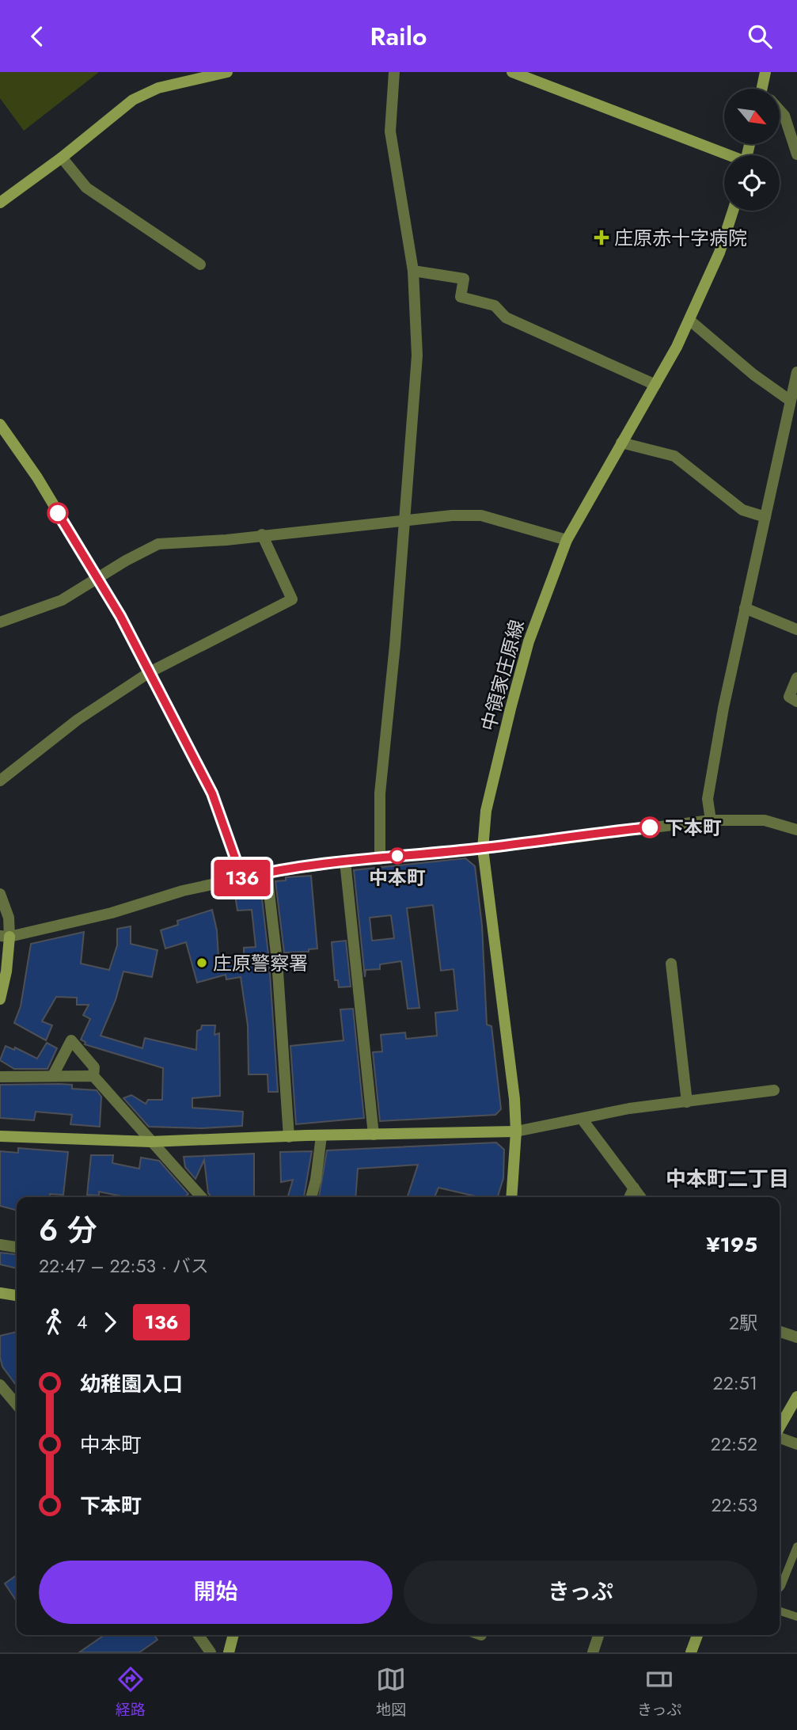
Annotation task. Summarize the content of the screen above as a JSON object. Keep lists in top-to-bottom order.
{
  "streets": {
    "street": ["中領家庄原線"]
  },
  "districts": ["中本町二丁目"],
  "places": {
    "health": ["庄原赤十字病院"],
    "other": ["下本町", "中本町", "庄原警察署"]
  },
  "lines": ["bus line 136"],
  "north": "bottom right",
  "page": {
    "header": "Railo",
    "on_map": "136",
    "heading": ["6 分", "22:47 – 22:53 · バス", "¥195"],
    "legs": ["4", "136", "2駅"],
    "list": [
      {
        "name": "幼稚園入口",
        "value": "22:51"
      },
      {
        "name": "中本町",
        "value": "22:52"
      },
      {
        "name": "下本町",
        "value": "22:53"
      }
    ],
    "buttons": ["開始", "きっぷ"],
    "tabs": ["経路", "地図", "きっぷ"]
  }
}
